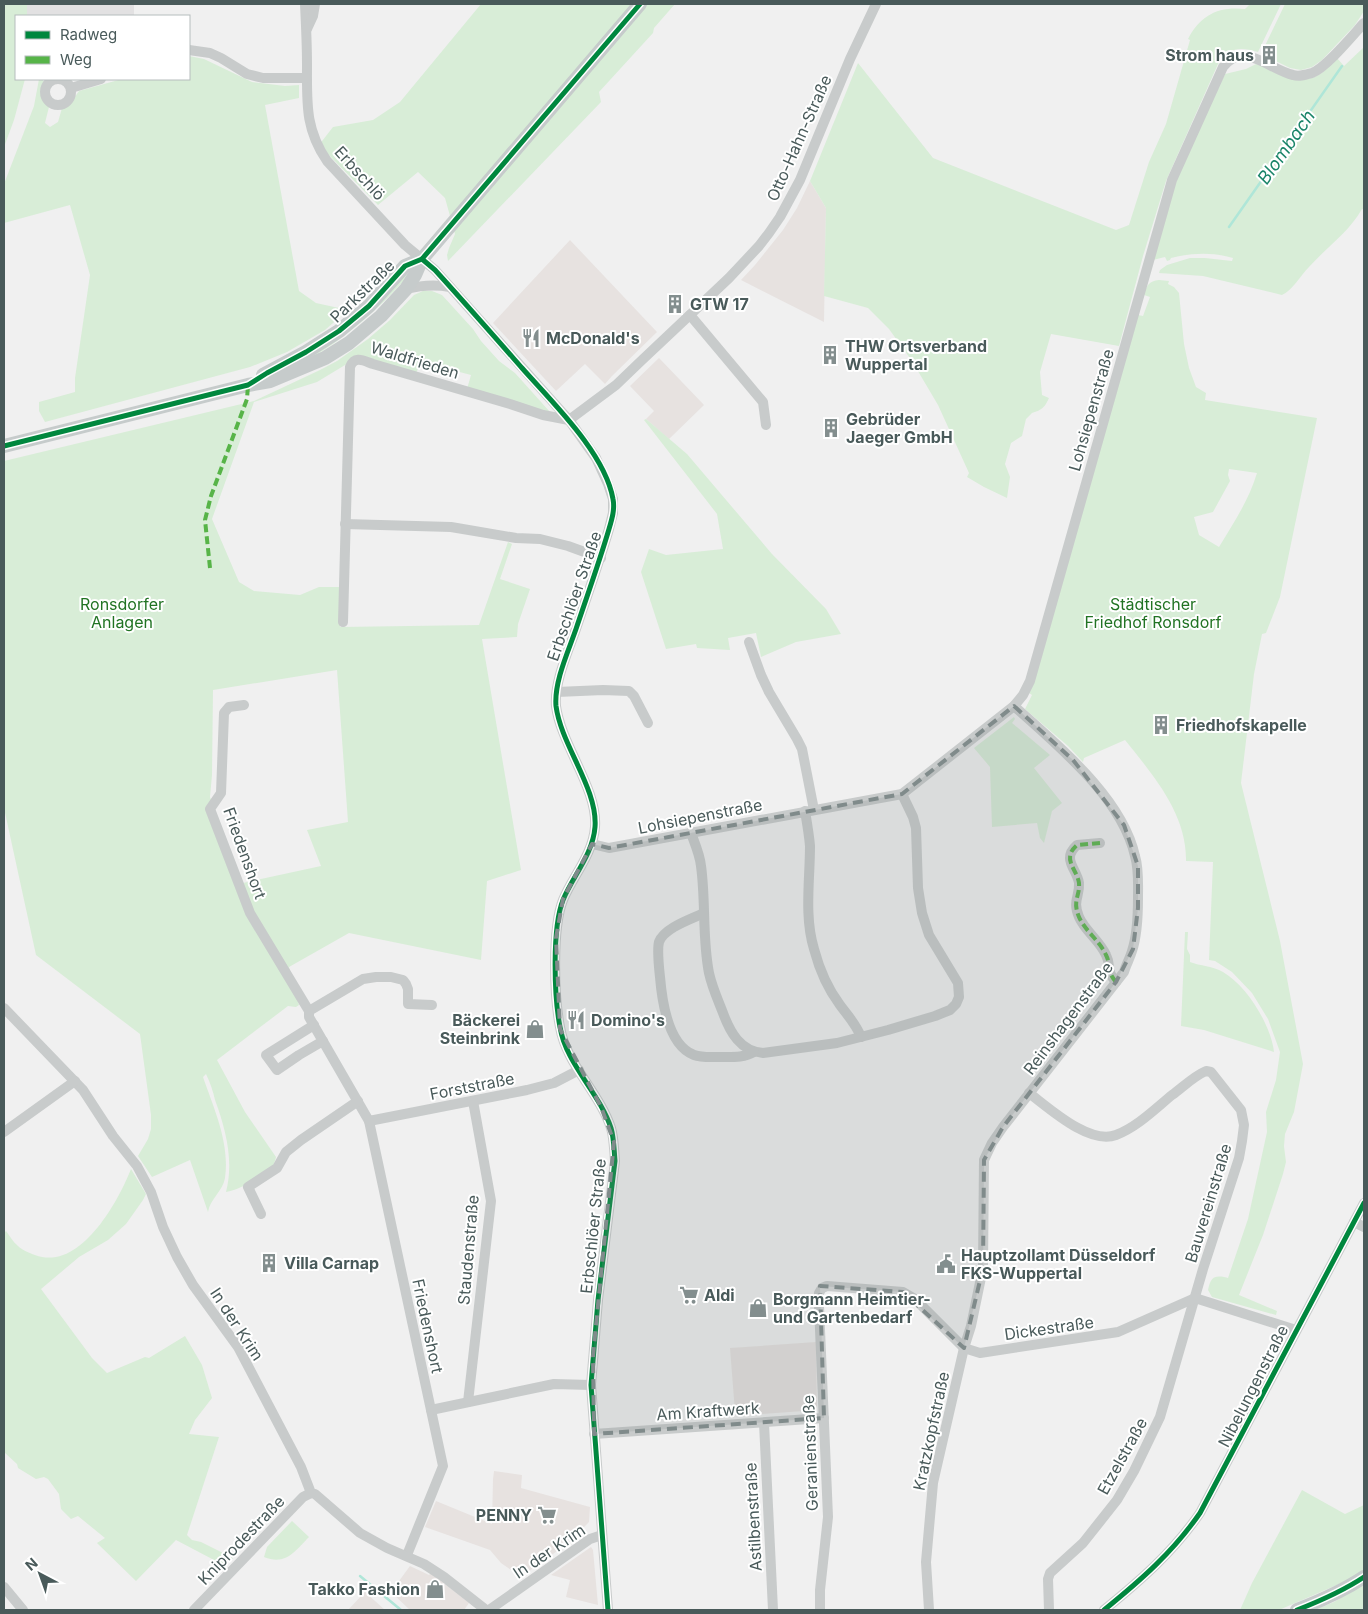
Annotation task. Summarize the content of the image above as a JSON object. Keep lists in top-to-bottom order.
{
  "streets": {
    "main road": ["Parkstraße"],
    "street": [
      "Otto-Hahn-Straße",
      "Erbschlö",
      "Waldfrieden",
      "Lohsiepenstraße",
      "Erbschlöer Straße",
      "Friedenshort",
      "Reinshagenstraße",
      "Forststraße",
      "Bauvereinstraße",
      "Staudenstraße",
      "In der Krim",
      "Dickestraße",
      "Nibelungenstraße",
      "Am Kraftwerk",
      "Kratzkopfstraße",
      "Geranienstraße",
      "Etzelstraße",
      "Astilbenstraße",
      "Kniprodestraße"
    ]
  },
  "crossings": [
    ["Otto-Hahn-Straße", "Waldfrieden"],
    ["Otto-Hahn-Straße", "Erbschlöer Straße"],
    ["Erbschlö", "Parkstraße"],
    ["Erbschlö", "Erbschlöer Straße"],
    ["Parkstraße", "Erbschlöer Straße"],
    ["Waldfrieden", "Erbschlöer Straße"],
    ["Lohsiepenstraße", "Erbschlöer Straße"],
    ["Lohsiepenstraße", "Reinshagenstraße"],
    ["Erbschlöer Straße", "Forststraße"],
    ["Erbschlöer Straße", "In der Krim"],
    ["Erbschlöer Straße", "Am Kraftwerk"],
    ["Friedenshort", "Forststraße"],
    ["Friedenshort", "In der Krim"],
    ["Reinshagenstraße", "Bauvereinstraße"],
    ["Reinshagenstraße", "Dickestraße"],
    ["Reinshagenstraße", "Kratzkopfstraße"],
    ["Reinshagenstraße", "Geranienstraße"],
    ["Forststraße", "Staudenstraße"],
    ["Bauvereinstraße", "Dickestraße"],
    ["Bauvereinstraße", "Etzelstraße"],
    ["In der Krim", "Kniprodestraße"],
    ["Dickestraße", "Kratzkopfstraße"],
    ["Dickestraße", "Geranienstraße"],
    ["Dickestraße", "Etzelstraße"],
    ["Am Kraftwerk", "Geranienstraße"],
    ["Am Kraftwerk", "Astilbenstraße"],
    ["Kratzkopfstraße", "Geranienstraße"]
  ],
  "water": ["Blombach"],
  "parks": ["Ronsdorfer Anlagen", "Städtischer Friedhof Ronsdorf"],
  "places": {
    "building": [
      "Strom haus",
      "GTW 17",
      "THW Ortsverband Wuppertal",
      "Gebrüder Jaeger GmbH",
      "Friedhofskapelle",
      "Villa Carnap"
    ],
    "restaurant": ["McDonald's", "Domino's"],
    "shop": ["Bäckerei Steinbrink", "Borgmann Heimtier- und Gartenbedarf", "Takko Fashion"],
    "public building": ["Hauptzollamt Düsseldorf FKS-Wuppertal"],
    "supermarket": ["Aldi", "PENNY"]
  },
  "legend": ["Radweg", "Weg"],
  "north": "top left"
}
